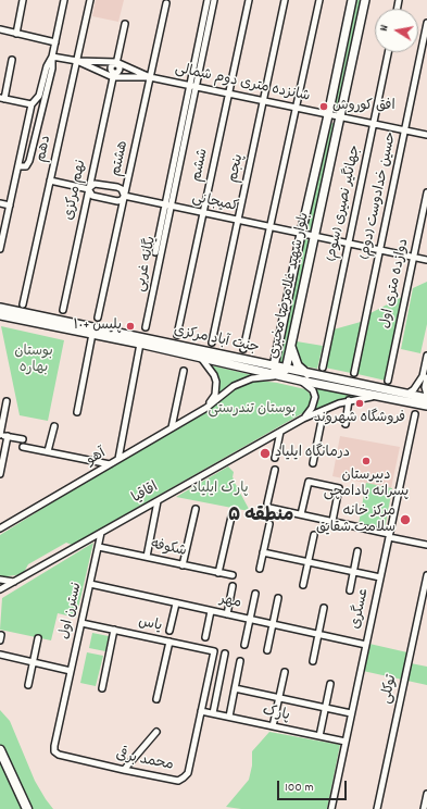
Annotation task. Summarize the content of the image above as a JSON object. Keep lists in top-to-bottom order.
{
  "streets": {
    "main road": ["بلوار شهید غلامرضا مخبری", "جنت آباد مرکزی"],
    "street": [
      "شانزده متری دوم شمالی",
      "دهم",
      "هشتم",
      "ششم",
      "پنجم",
      "نهم مرکزی",
      "حسین خدادوست (دوم)",
      "کمیجانی",
      "جهانگیر نصیری (سوم)",
      "یگانه غربی",
      "دوازده متری اول",
      "آهو",
      "اقاقیا",
      "شکوفه",
      "مهر",
      "عسگری",
      "نسترن اول",
      "یاس",
      "توکلی",
      "پارک",
      "محمد برقی"
    ]
  },
  "crossings": [
    ["شانزده متری دوم شمالی", "دهم"],
    ["شانزده متری دوم شمالی", "هشتم"],
    ["شانزده متری دوم شمالی", "ششم"],
    ["شانزده متری دوم شمالی", "پنجم"],
    ["شانزده متری دوم شمالی", "نهم مرکزی"],
    ["شانزده متری دوم شمالی", "حسین خدادوست (دوم)"],
    ["شانزده متری دوم شمالی", "جهانگیر نصیری (سوم)"],
    ["شانزده متری دوم شمالی", "یگانه غربی"],
    ["شانزده متری دوم شمالی", "بلوار شهید غلامرضا مخبری"],
    ["هشتم", "کمیجانی"],
    ["ششم", "کمیجانی"],
    ["پنجم", "کمیجانی"],
    ["حسین خدادوست (دوم)", "کمیجانی"],
    ["کمیجانی", "جهانگیر نصیری (سوم)"],
    ["کمیجانی", "یگانه غربی"],
    ["کمیجانی", "دوازده متری اول"],
    ["کمیجانی", "بلوار شهید غلامرضا مخبری"],
    ["بلوار شهید غلامرضا مخبری", "جنت آباد مرکزی"],
    ["بلوار شهید غلامرضا مخبری", "آهو"],
    ["جنت آباد مرکزی", "آهو"],
    ["جنت آباد مرکزی", "اقاقیا"],
    ["اقاقیا", "نسترن اول"],
    ["شکوفه", "نسترن اول"],
    ["مهر", "عسگری"],
    ["مهر", "نسترن اول"],
    ["عسگری", "پارک"],
    ["نسترن اول", "یاس"],
    ["نسترن اول", "محمد برقی"],
    ["یاس", "محمد برقی"],
    ["پارک", "محمد برقی"]
  ],
  "districts": ["منطقه ۵"],
  "parks": ["بوستان بهاره", "بوستان تندرستی", "پارک ایلیاد"],
  "places": [
    "افق کوروش",
    "پلیس +۱۰",
    "فروشگاه شهروند",
    "درمانگاه ایلیاد",
    "دبیرستان پسرانه بادامچی",
    "مرکز خانه سلامت شقایق"
  ],
  "scale_bar": "100 m",
  "north": "left"
}
